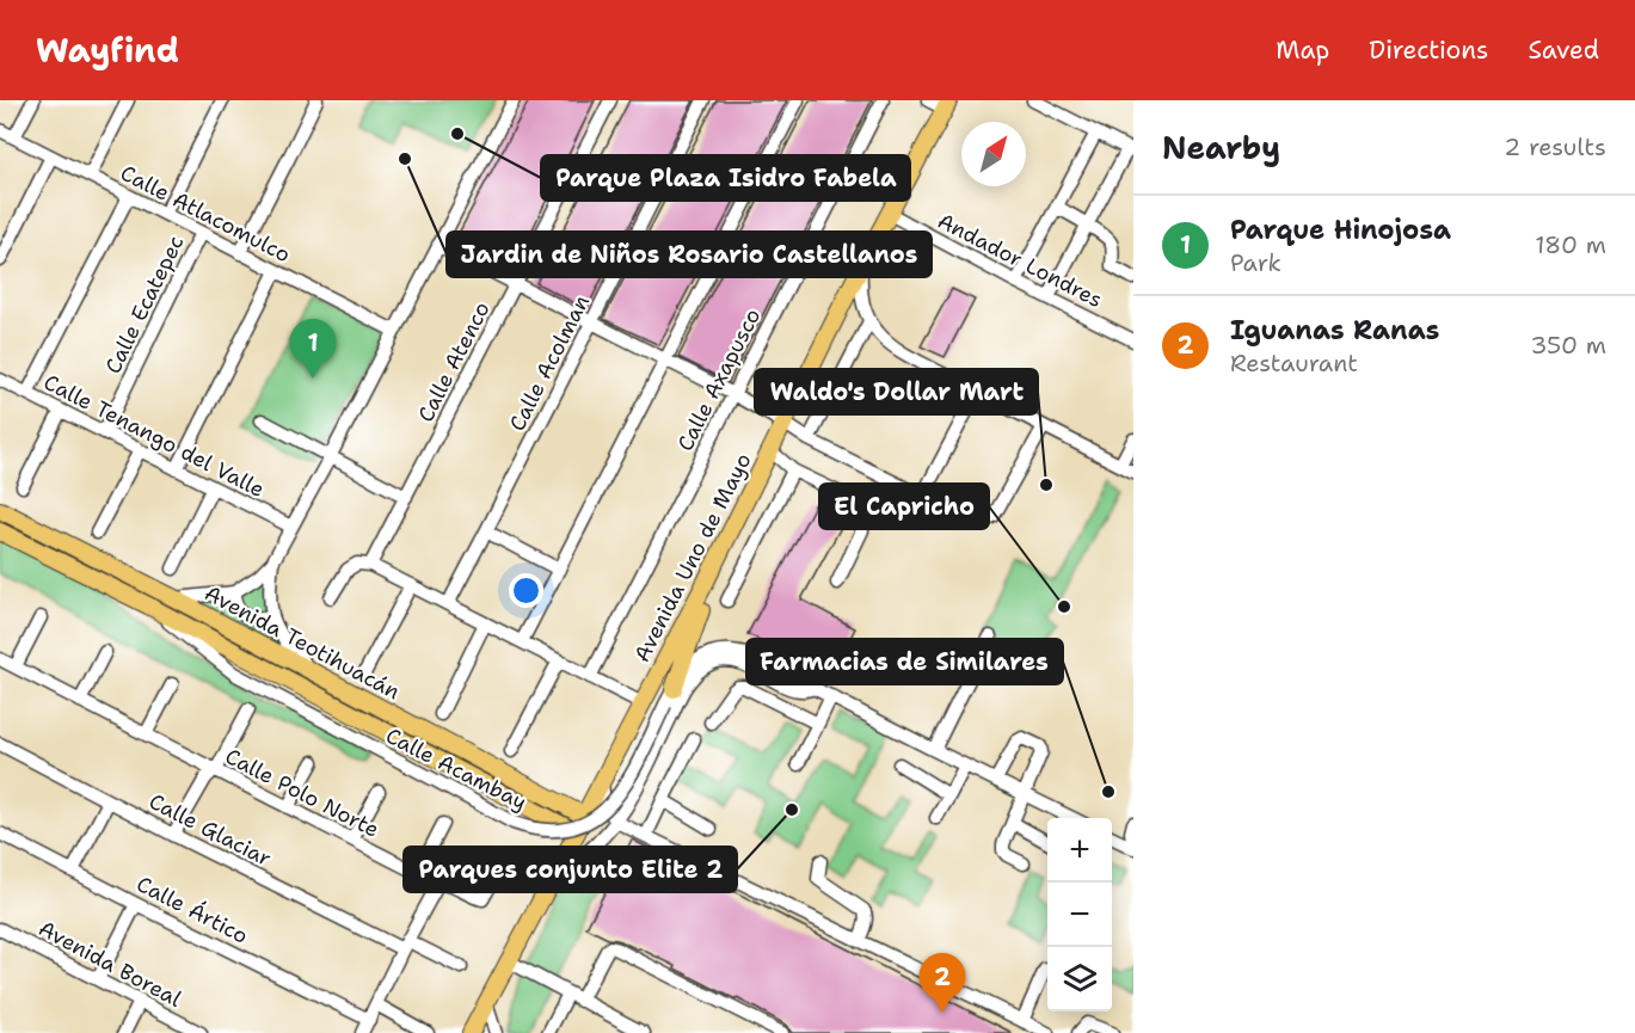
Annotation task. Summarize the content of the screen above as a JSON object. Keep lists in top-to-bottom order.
{
  "streets": {
    "main road": ["Avenida Uno de Mayo", "Avenida Teotihuacán"],
    "street": [
      "Calle Atlacomulco",
      "Andador Londres",
      "Calle Ecatepec",
      "Calle Atenco",
      "Calle Acolman",
      "Calle Axapusco",
      "Calle Tenango del Valle",
      "Calle Acambay",
      "Calle Polo Norte",
      "Calle Glaciar",
      "Calle Ártico",
      "Avenida Boreal"
    ]
  },
  "crossings": [
    ["Calle Atlacomulco", "Calle Ecatepec"],
    ["Andador Londres", "Avenida Uno de Mayo"],
    ["Calle Ecatepec", "Calle Tenango del Valle"],
    ["Avenida Uno de Mayo", "Avenida Teotihuacán"],
    ["Avenida Uno de Mayo", "Calle Acambay"],
    ["Avenida Teotihuacán", "Calle Acambay"]
  ],
  "places": [
    "Parque Plaza Isidro Fabela",
    "Jardin de Niños Rosario Castellanos",
    "Waldo's Dollar Mart",
    "El Capricho",
    "Farmacias de Similares",
    "Parques conjunto Elite 2"
  ],
  "north": "top right",
  "page": {
    "header": "Wayfind",
    "nav": ["Map", "Directions", "Saved"],
    "heading": ["Nearby", "2 results"],
    "list": [
      {
        "mark": "1",
        "name": "Parque Hinojosa",
        "note": "Park",
        "value": "180 m"
      },
      {
        "mark": "2",
        "name": "Iguanas Ranas",
        "note": "Restaurant",
        "value": "350 m"
      }
    ],
    "pins": ["1", "2"],
    "map_buttons": ["+", "−"]
  }
}
